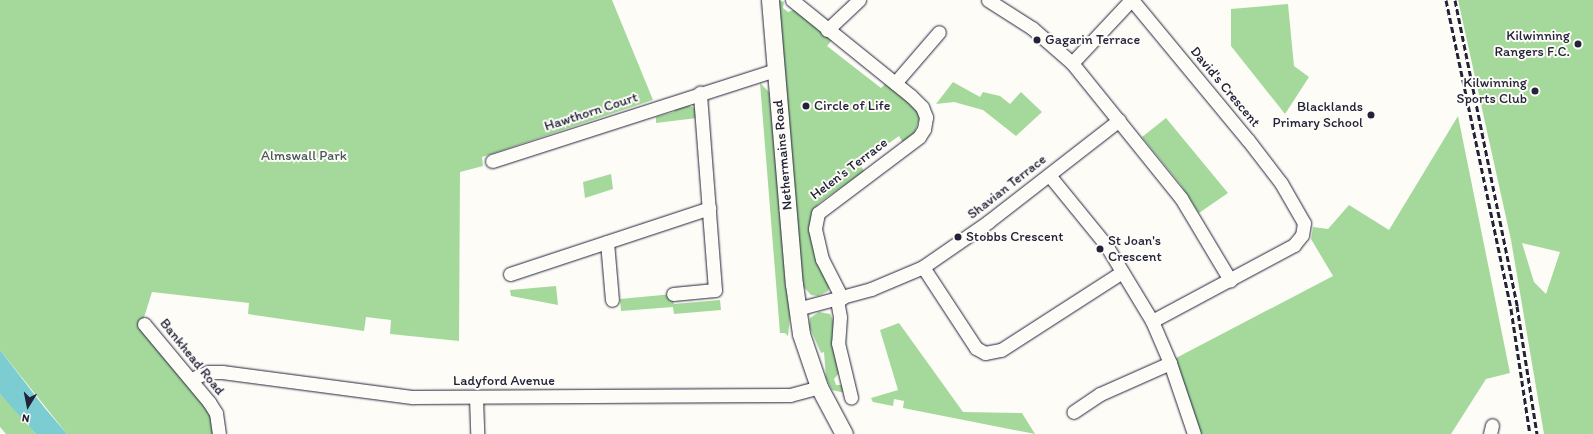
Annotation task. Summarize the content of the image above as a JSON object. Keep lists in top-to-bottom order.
{
  "streets": {
    "main road": ["Nethermains Road"],
    "street": [
      "David's Crescent",
      "Hawthorn Court",
      "Helen's Terrace",
      "Shavian Terrace",
      "Bankhead Road",
      "Ladyford Avenue"
    ]
  },
  "crossings": [
    ["Hawthorn Court", "Nethermains Road"],
    ["Nethermains Road", "Shavian Terrace"],
    ["Nethermains Road", "Ladyford Avenue"],
    ["Helen's Terrace", "Shavian Terrace"],
    ["Bankhead Road", "Ladyford Avenue"]
  ],
  "parks": ["Almswall Park"],
  "places": [
    "Gagarin Terrace",
    "Kilwinning Rangers F.C.",
    "Kilwinning Sports Club",
    "Circle of Life",
    "Blacklands Primary School",
    "Stobbs Crescent",
    "St Joan's Crescent"
  ],
  "north": "bottom"
}
